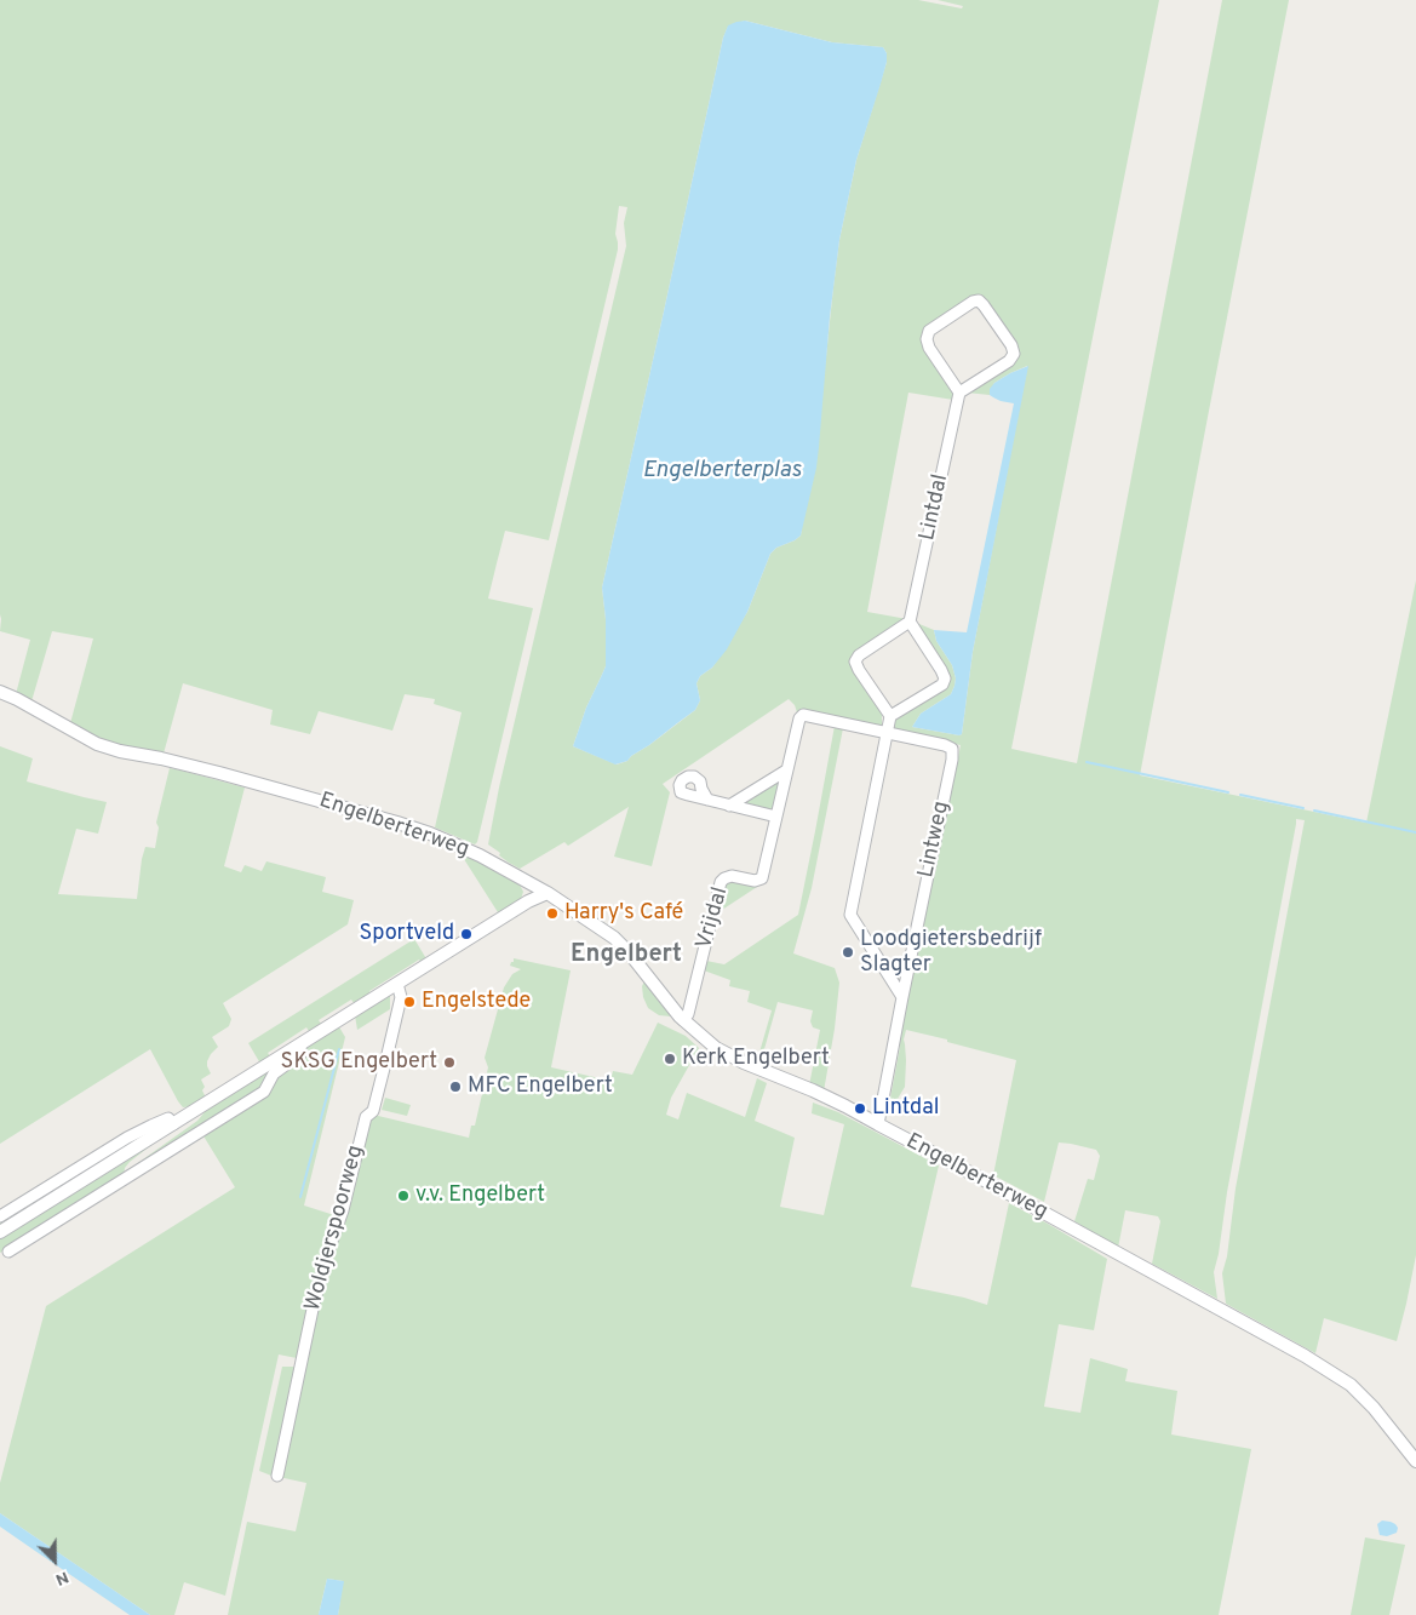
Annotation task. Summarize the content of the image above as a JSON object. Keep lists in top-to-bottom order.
{
  "streets": {
    "street": [
      "Lintdal",
      "Engelberterweg",
      "Lintweg",
      "Vrijdal",
      "Woldjerspoorweg"
    ]
  },
  "crossings": [
    ["Engelberterweg", "Vrijdal"],
    ["Lintweg", "Vrijdal"]
  ],
  "districts": ["Engelbert"],
  "water": ["Engelberterplas"],
  "places": [
    "Harry's Café",
    "Sportveld",
    "Loodgietersbedrijf Slagter",
    "Engelstede",
    "Kerk Engelbert",
    "SKSG Engelbert",
    "MFC Engelbert",
    "Lintdal",
    "v.v. Engelbert"
  ],
  "north": "bottom right"
}
